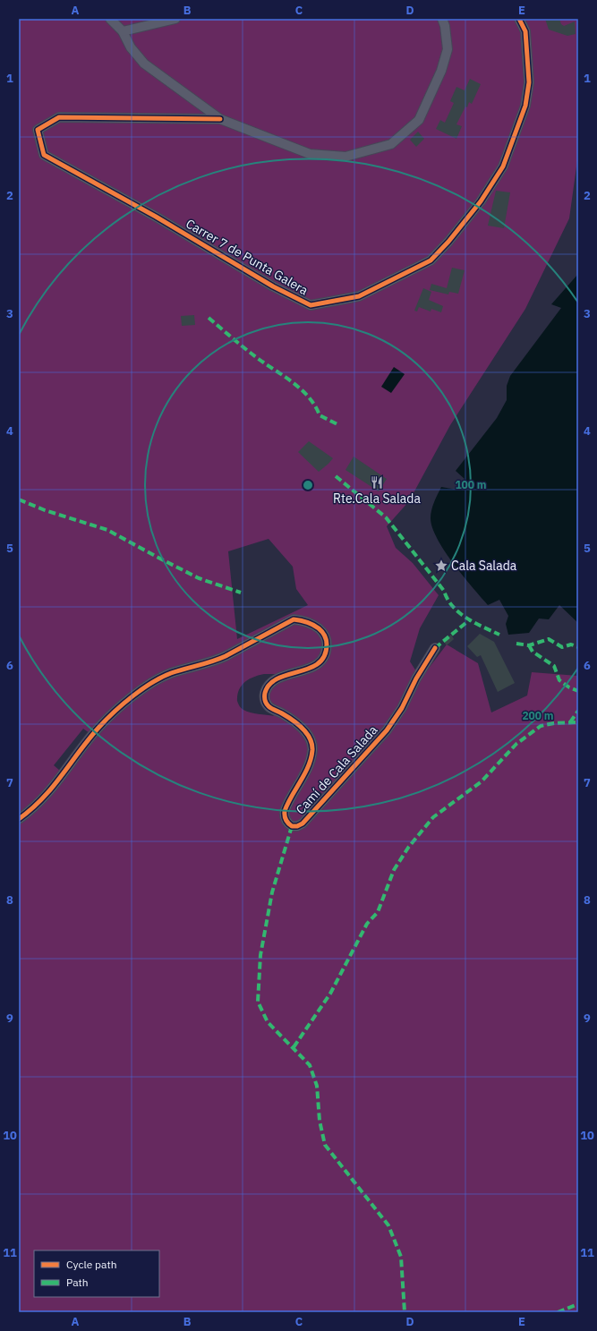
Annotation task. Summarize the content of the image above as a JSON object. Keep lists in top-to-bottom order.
{
  "streets": {
    "street": ["Carrer 7 de Punta Galera", "Camí de Cala Salada"]
  },
  "places": {
    "restaurant": ["Rte.Cala Salada"],
    "place": ["Cala Salada"]
  },
  "legend": ["Cycle path", "Path"],
  "grid": {
    "columns": [
      "A",
      "B",
      "C",
      "D",
      "E"
    ],
    "rows": [
      "1",
      "2",
      "3",
      "4",
      "5",
      "6",
      "7",
      "8",
      "9",
      "10",
      "11"
    ]
  },
  "rings": ["100 m", "200 m"]
}
